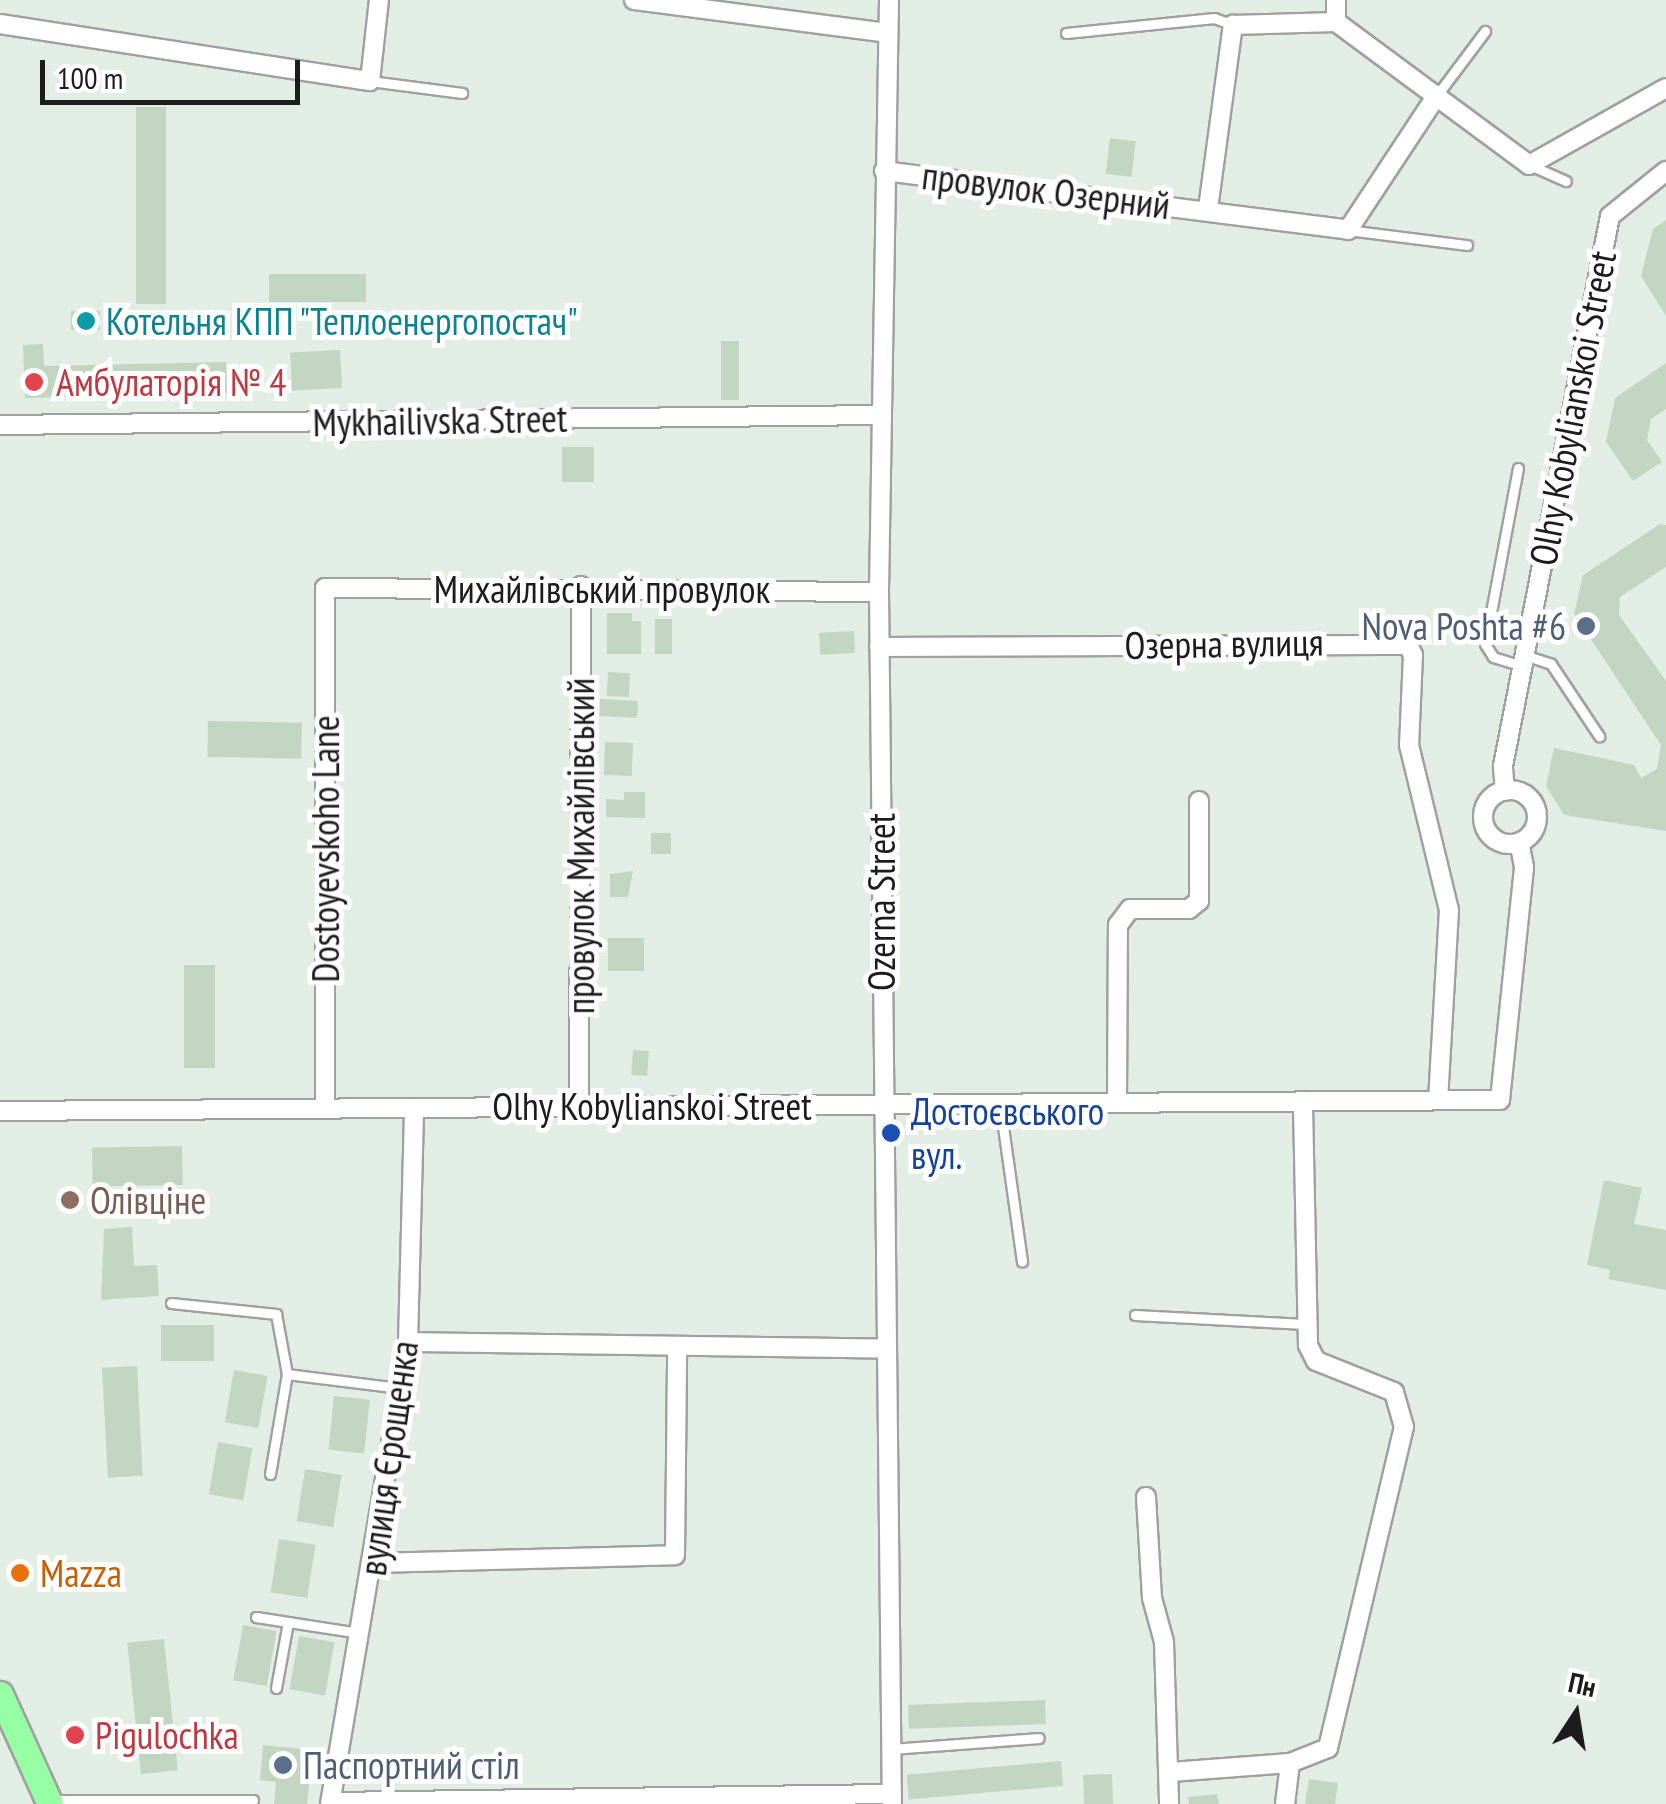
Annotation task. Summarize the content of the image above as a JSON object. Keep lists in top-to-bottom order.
{
  "streets": {
    "street": [
      "провулок Озерний",
      "Olhy Kobylianskoi Street",
      "Mykhailivska Street",
      "Михайлівський провулок",
      "Озерна вулиця",
      "провулок Михайлівський",
      "Dostoyevskoho Lane",
      "Ozerna Street",
      "вулиця Єрощенка"
    ]
  },
  "crossings": [
    ["провулок Озерний", "Ozerna Street"],
    ["Olhy Kobylianskoi Street", "Озерна вулиця"],
    ["Olhy Kobylianskoi Street", "провулок Михайлівський"],
    ["Olhy Kobylianskoi Street", "Dostoyevskoho Lane"],
    ["Olhy Kobylianskoi Street", "Ozerna Street"],
    ["Olhy Kobylianskoi Street", "вулиця Єрощенка"],
    ["Mykhailivska Street", "Ozerna Street"],
    ["Михайлівський провулок", "провулок Михайлівський"],
    ["Михайлівський провулок", "Dostoyevskoho Lane"],
    ["Михайлівський провулок", "Ozerna Street"],
    ["Озерна вулиця", "Ozerna Street"]
  ],
  "places": [
    "Котельня КПП \"Теплоенергопостач\"",
    "Амбулаторія № 4",
    "Nova Poshta #6",
    "Достоєвського вул.",
    "Олівціне",
    "Mazza",
    "Pigulochka",
    "Паспортний стіл"
  ],
  "scale_bar": "100 m",
  "north": "top"
}
